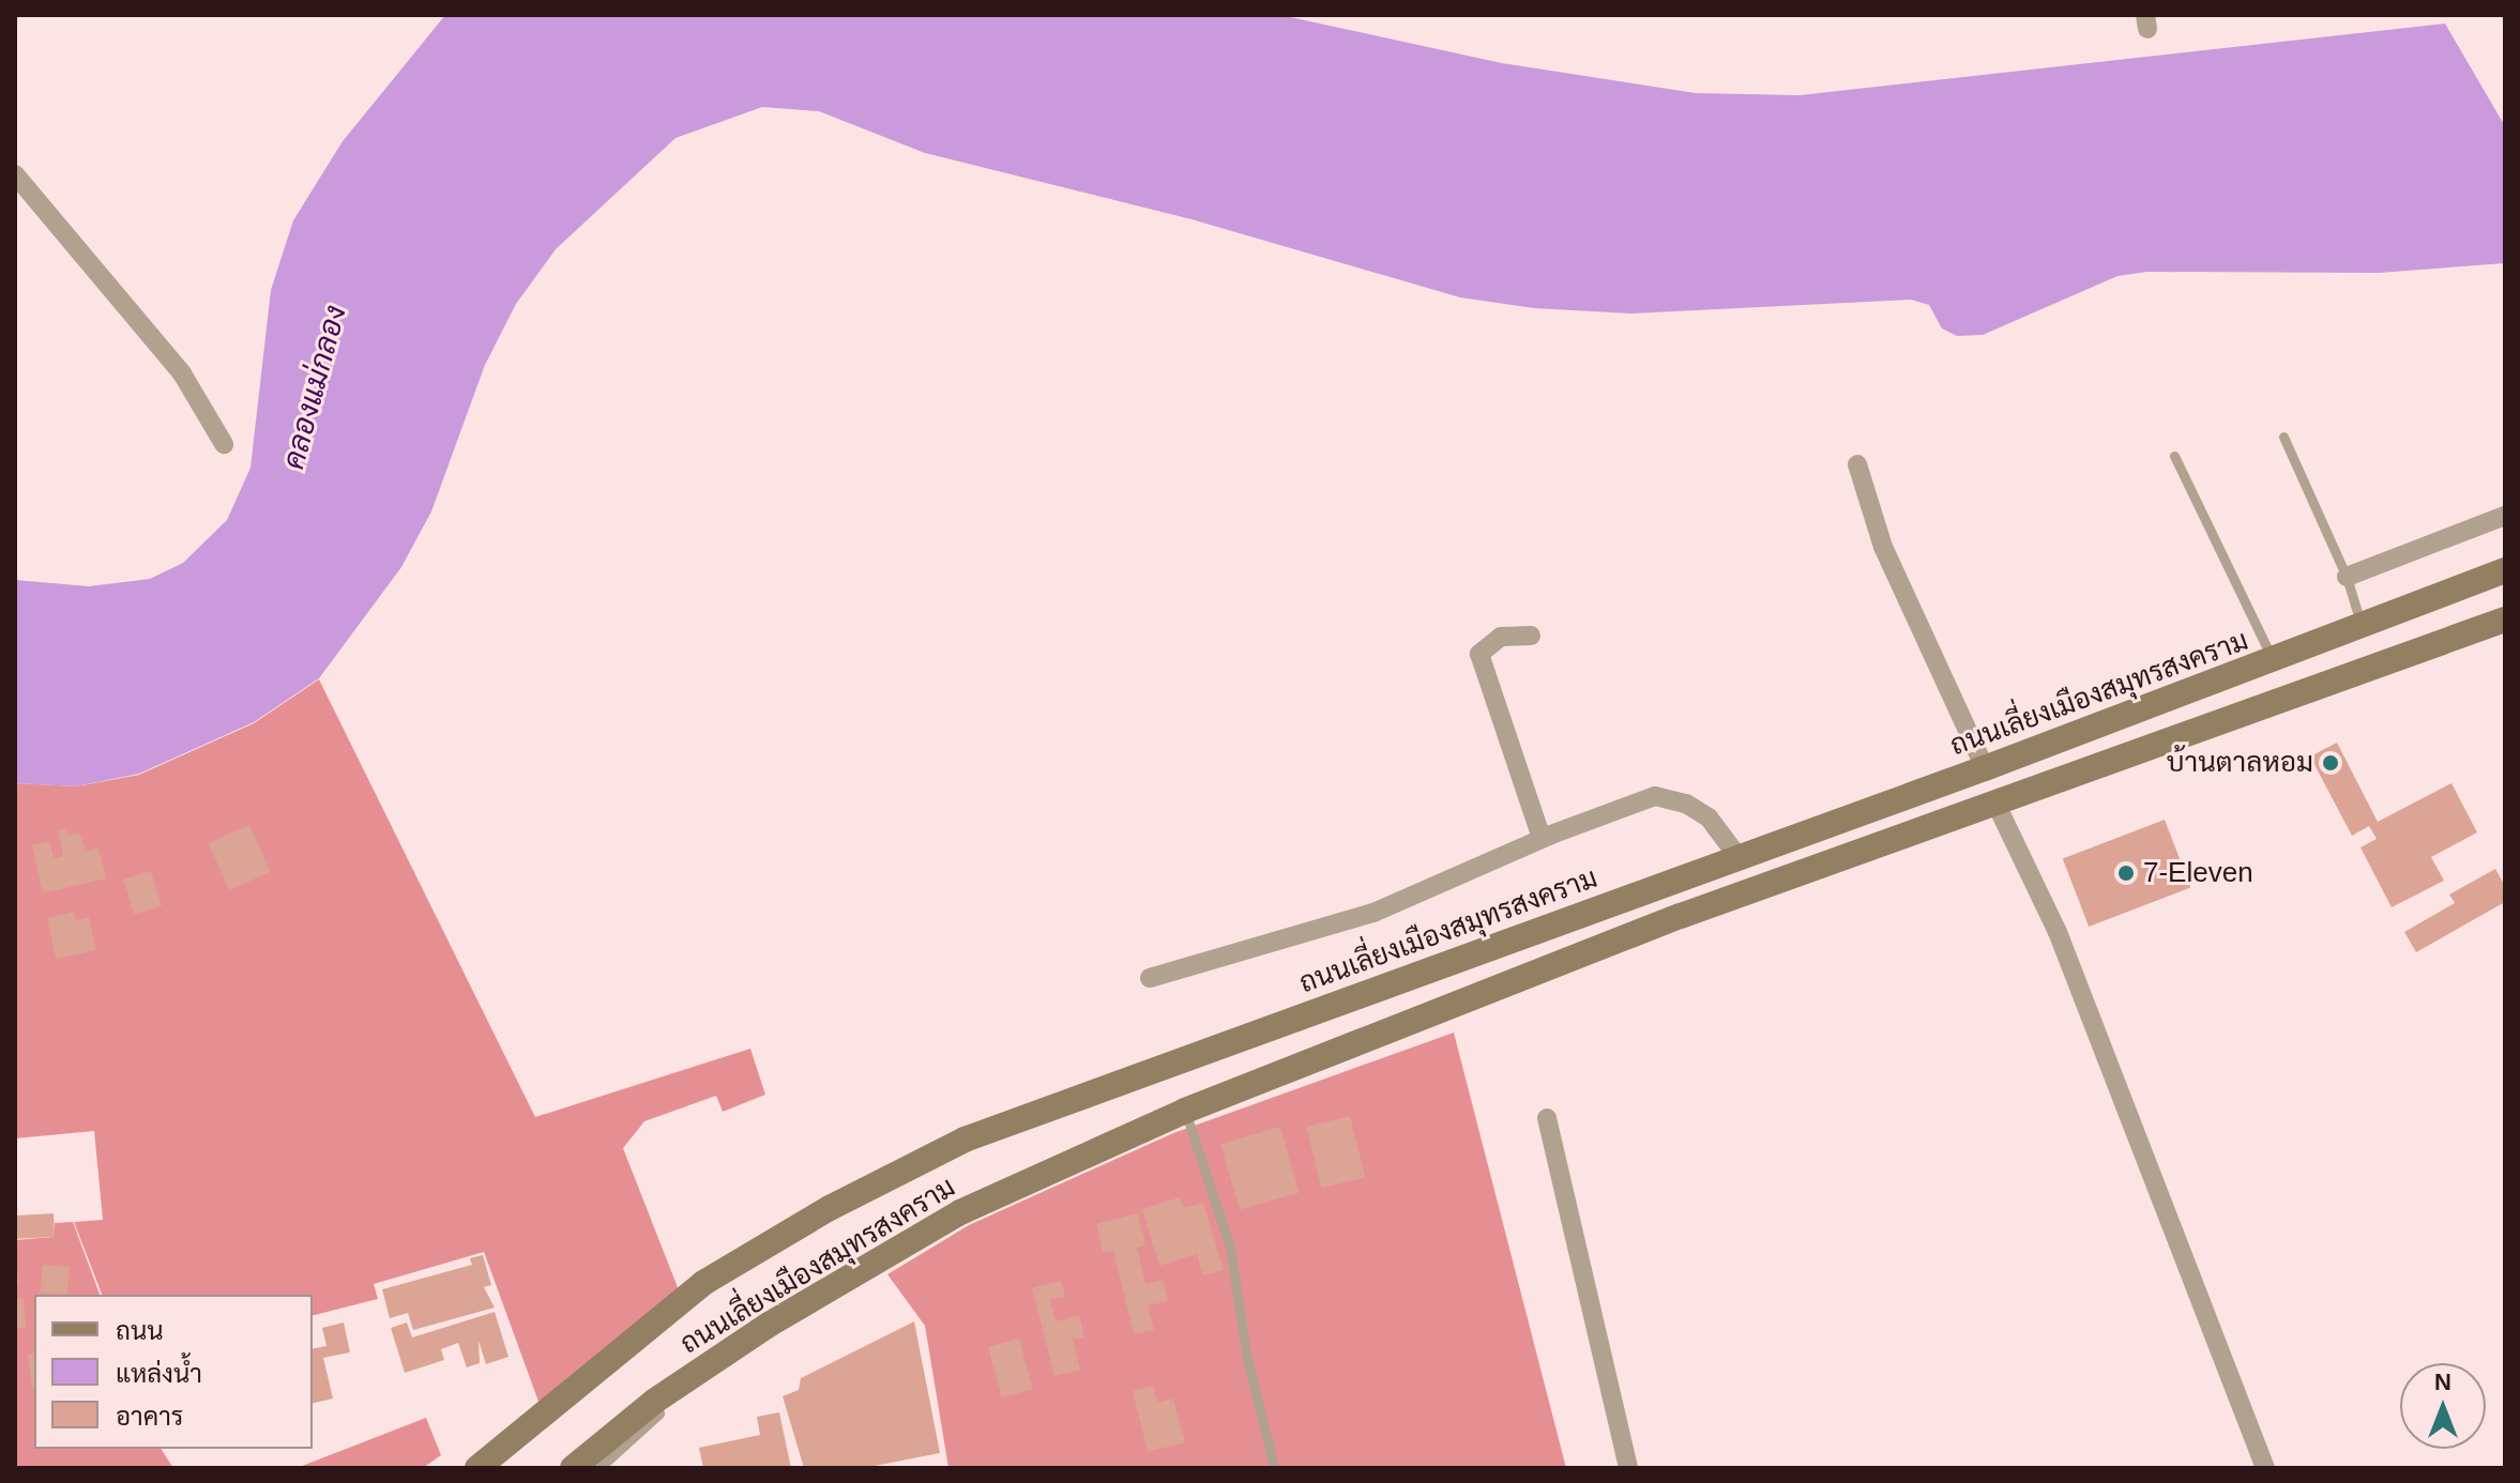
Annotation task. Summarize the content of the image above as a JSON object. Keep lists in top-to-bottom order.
{
  "streets": {
    "main road": ["ถนนเลี่ยงเมืองสมุทรสงคราม"]
  },
  "water": ["คลองแม่กลอง"],
  "places": ["บ้านตาลหอม", "7-Eleven"],
  "legend": ["ถนน", "แหล่งน้ำ", "อาคาร"],
  "north": "top"
}
